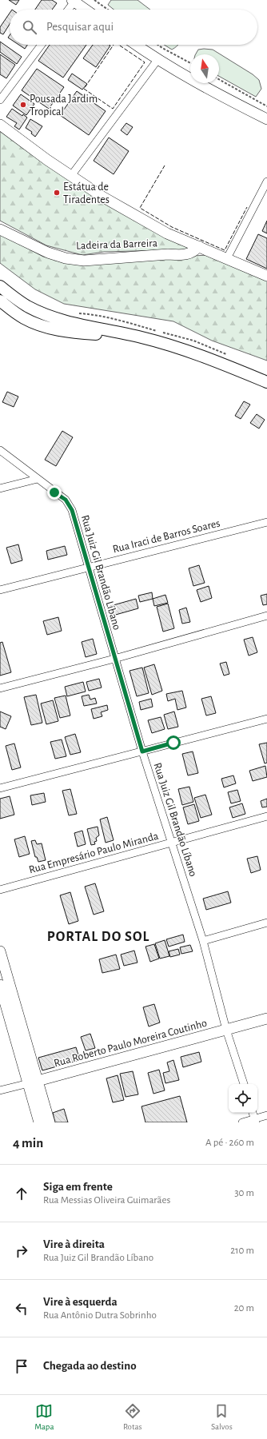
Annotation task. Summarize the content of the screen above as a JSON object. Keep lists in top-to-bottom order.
{
  "streets": {
    "main road": ["Ladeira da Barreira", "Rua Roberto Paulo Moreira Coutinho"],
    "street": ["Rua Iraci de Barros Soares", "Rua Juiz Gil Brandão Líbano", "Rua Empresário Paulo Miranda"]
  },
  "crossings": [
    ["Rua Iraci de Barros Soares", "Rua Juiz Gil Brandão Líbano"],
    ["Rua Juiz Gil Brandão Líbano", "Rua Empresário Paulo Miranda"],
    ["Rua Juiz Gil Brandão Líbano", "Rua Roberto Paulo Moreira Coutinho"]
  ],
  "districts": ["PORTAL DO SOL"],
  "places": ["Pousada Jardim Tropical", "Estátua de Tiradentes"],
  "north": "top",
  "page": {
    "search": "Pesquisar aqui",
    "heading": ["4 min", "A pé · 260 m"],
    "list": [
      ["Siga em frente", "Rua Messias Oliveira Guimarães", "30 m"],
      ["Vire à direita", "Rua Juiz Gil Brandão Líbano", "210 m"],
      ["Vire à esquerda", "Rua Antônio Dutra Sobrinho", "20 m"],
      "Chegada ao destino"
    ],
    "nav": ["Mapa", "Rotas", "Salvos"]
  }
}
